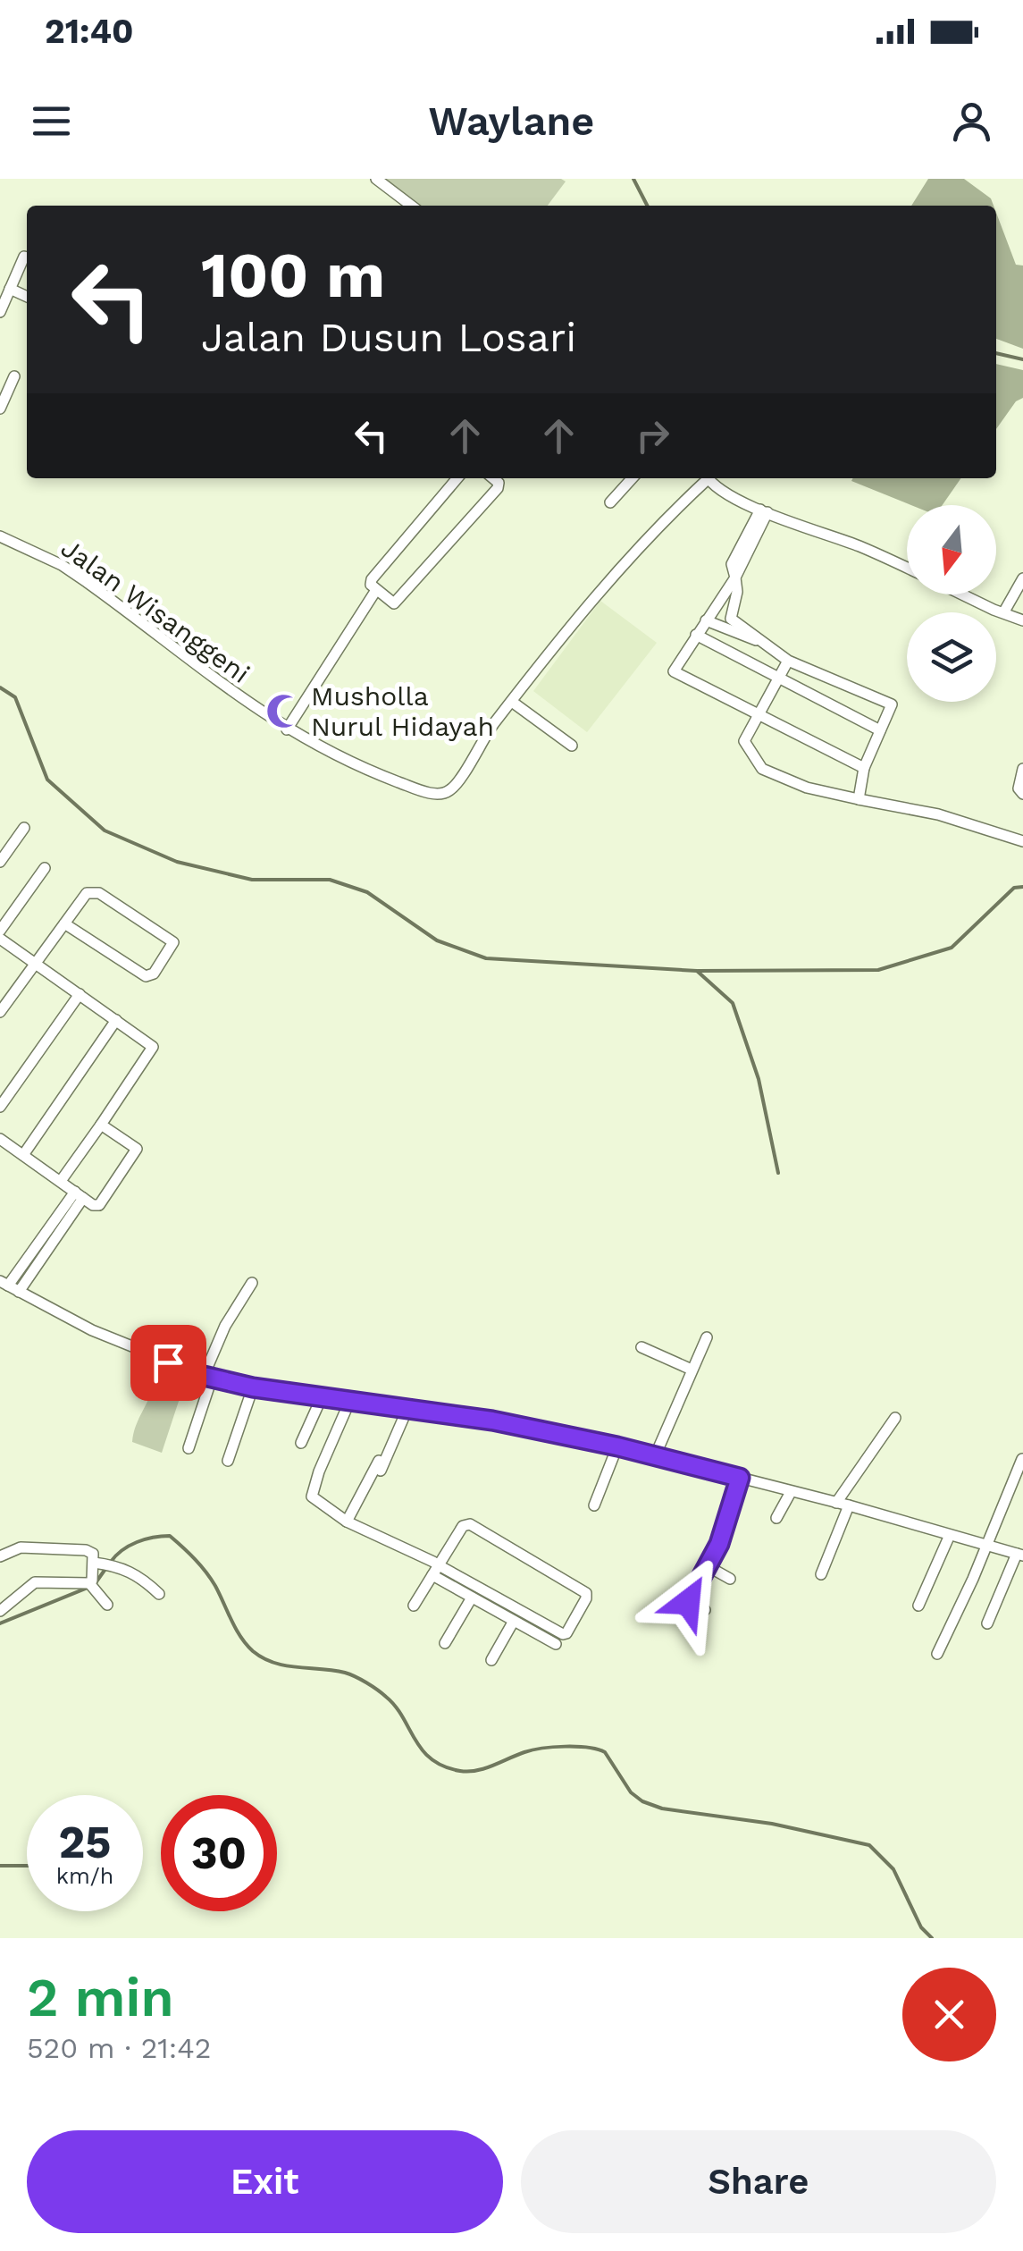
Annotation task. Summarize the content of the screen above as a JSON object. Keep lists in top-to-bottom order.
{
  "streets": {
    "street": ["Jalan Wisanggeni"]
  },
  "places": {
    "mosque": ["Musholla Nurul Hidayah"]
  },
  "north": "bottom",
  "page": {
    "status": "21:40",
    "header": "Waylane",
    "turn": ["100 m", "Jalan Dusun Losari"],
    "speed": "25 km/h",
    "limit": "30",
    "heading": ["2 min", "520 m · 21:42"],
    "buttons": ["Exit", "Share"]
  }
}
